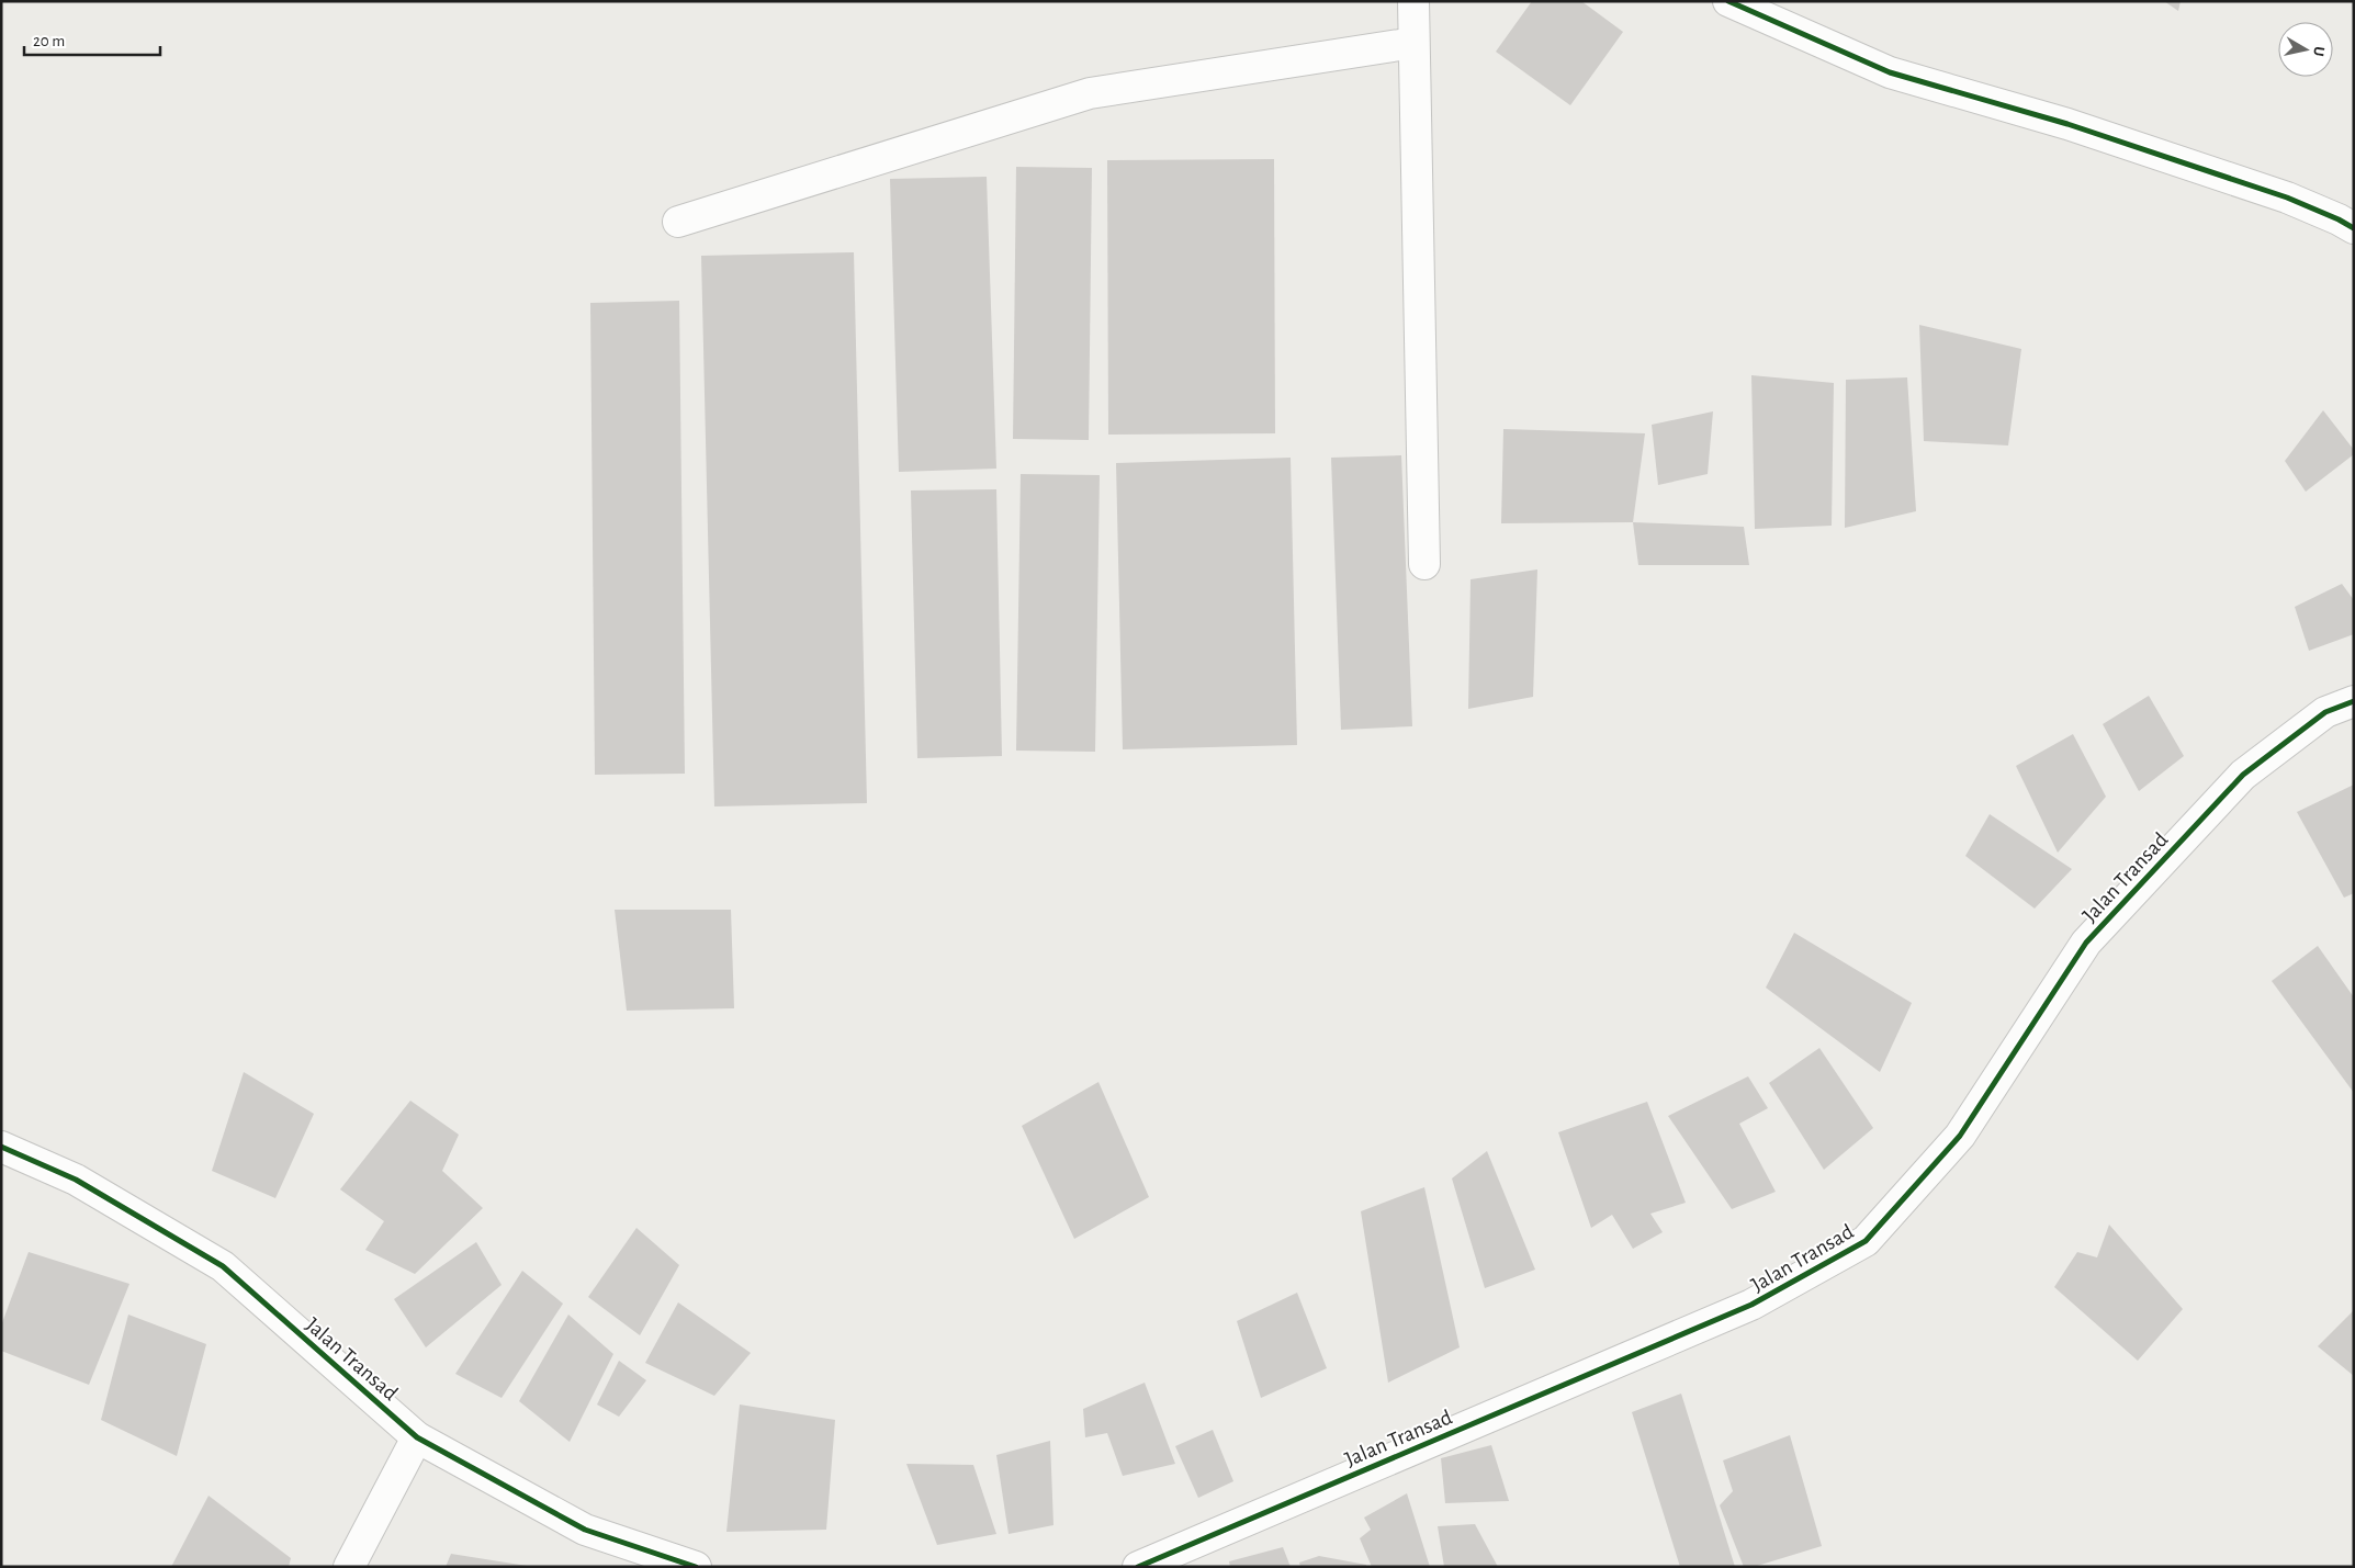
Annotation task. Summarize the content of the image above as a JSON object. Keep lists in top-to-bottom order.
{
  "streets": {
    "street": ["Jalan Transad"]
  },
  "scale_bar": "20 m",
  "north": "right"
}
